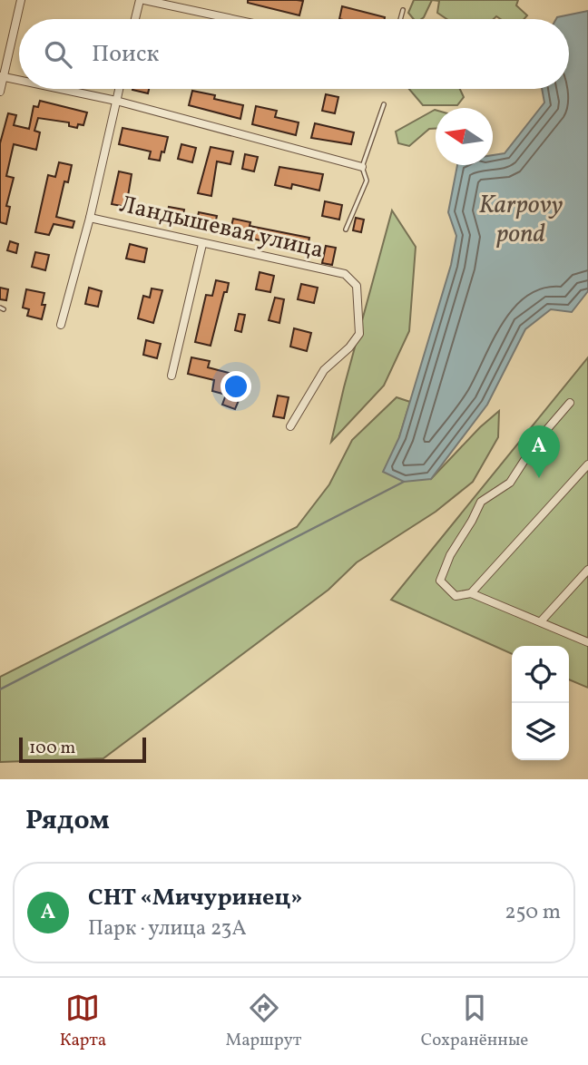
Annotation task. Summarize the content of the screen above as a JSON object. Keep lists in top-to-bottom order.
{
  "streets": {
    "street": ["Ландышевая улица"]
  },
  "water": ["Karpovy pond"],
  "scale_bar": "100 m",
  "north": "left",
  "page": {
    "search": "Поиск",
    "pins": "A",
    "scale": "100 m",
    "heading": "Рядом",
    "list": [
      {
        "mark": "A",
        "name": "СНТ «Мичуринец»",
        "note": "Парк · улица 23А",
        "value": "250 m"
      }
    ],
    "nav": ["Карта", "Маршрут", "Сохранённые"]
  }
}
